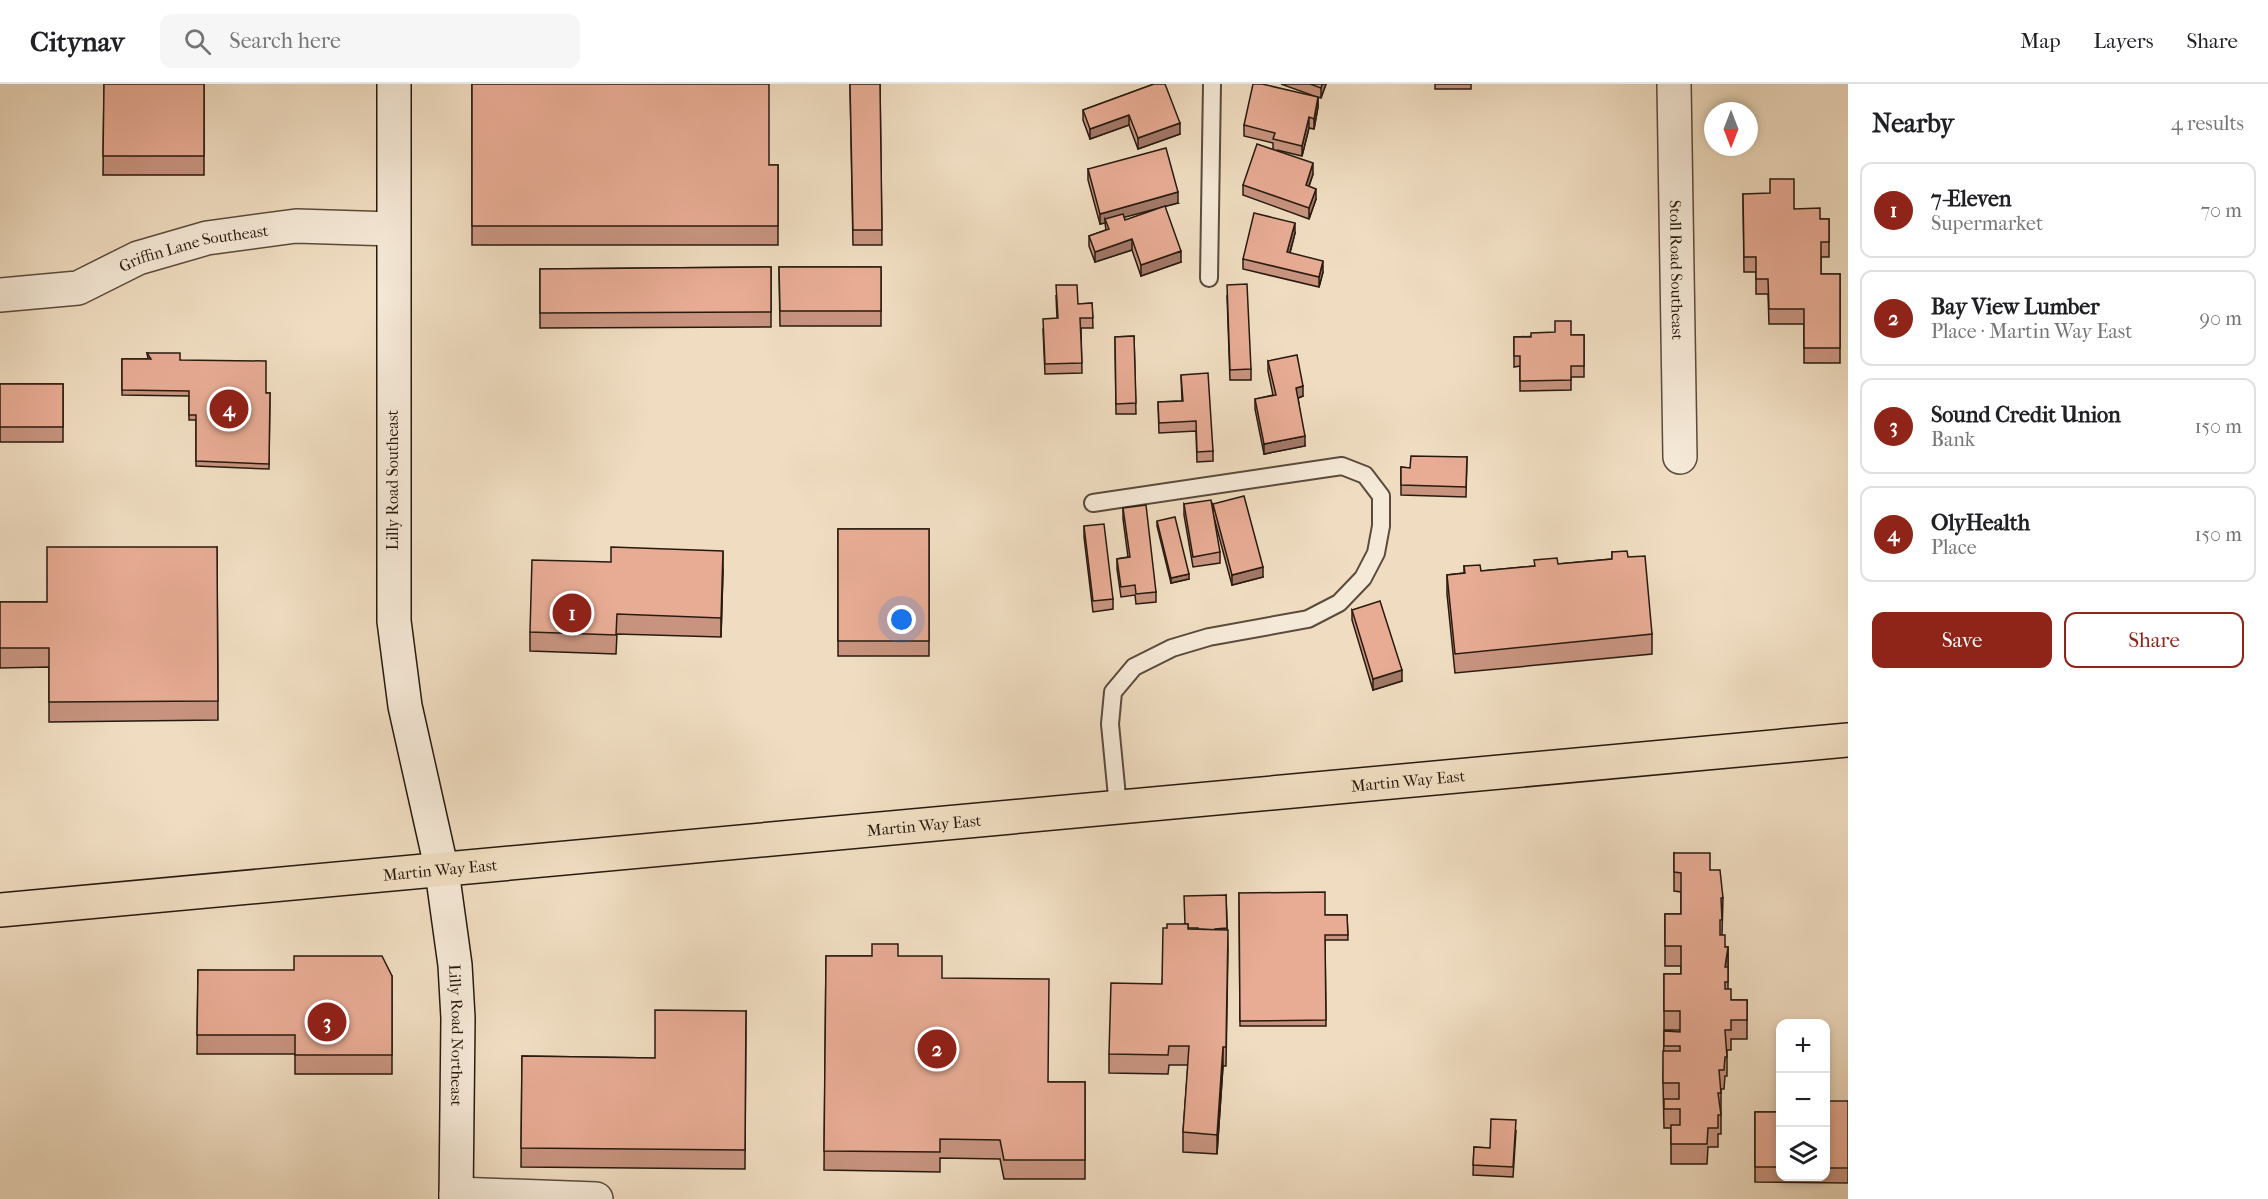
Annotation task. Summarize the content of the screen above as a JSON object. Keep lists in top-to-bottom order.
{
  "streets": {
    "main road": ["Martin Way East"],
    "street": [
      "Griffin Lane Southeast",
      "Stoll Road Southeast",
      "Lilly Road Southeast",
      "Lilly Road Northeast"
    ]
  },
  "crossings": [
    ["Griffin Lane Southeast", "Lilly Road Southeast"],
    ["Lilly Road Southeast", "Martin Way East"],
    ["Lilly Road Southeast", "Lilly Road Northeast"],
    ["Martin Way East", "Lilly Road Northeast"]
  ],
  "north": "bottom",
  "page": {
    "header": "Citynav",
    "search": "Search here",
    "nav": ["Map", "Layers", "Share"],
    "heading": ["Nearby", "4 results"],
    "list": [
      {
        "mark": "1",
        "name": "7-Eleven",
        "note": "Supermarket",
        "value": "70 m"
      },
      {
        "mark": "2",
        "name": "Bay View Lumber",
        "note": "Place · Martin Way East",
        "value": "90 m"
      },
      {
        "mark": "3",
        "name": "Sound Credit Union",
        "note": "Bank",
        "value": "150 m"
      },
      {
        "mark": "4",
        "name": "OlyHealth",
        "note": "Place",
        "value": "150 m"
      }
    ],
    "pins": [
      "4",
      "1",
      "3",
      "2"
    ],
    "buttons": ["Save", "Share"],
    "map_buttons": ["+", "−"]
  }
}
